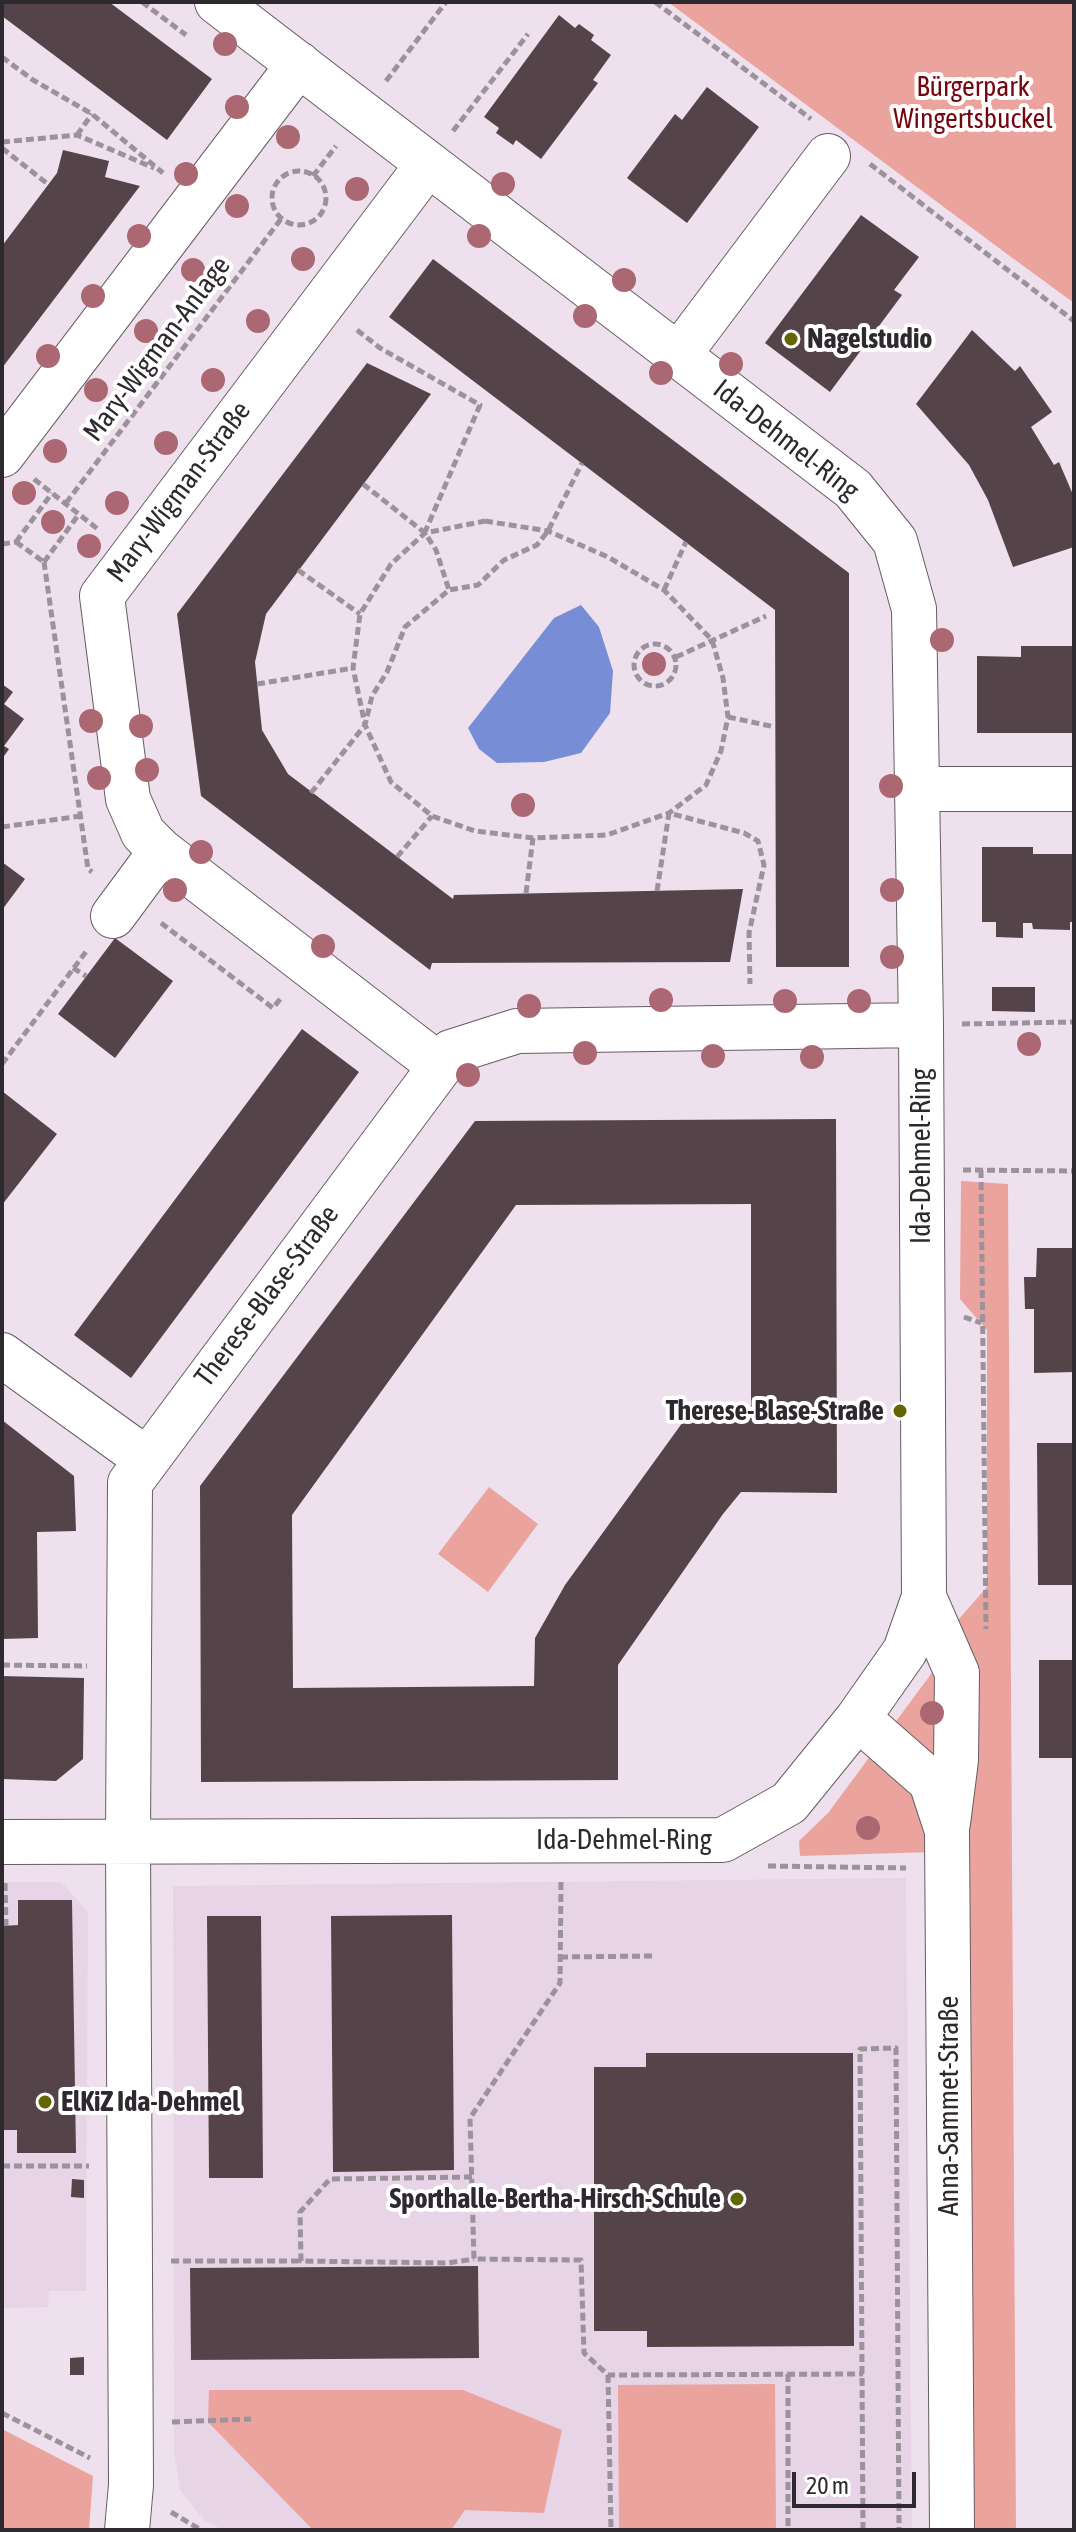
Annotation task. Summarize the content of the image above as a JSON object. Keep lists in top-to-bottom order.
{
  "streets": {
    "street": [
      "Ida-Dehmel-Ring",
      "Mary-Wigman-Straße",
      "Therese-Blase-Straße",
      "Anna-Sammet-Straße"
    ],
    "path": ["Mary-Wigman-Anlage"]
  },
  "crossings": [
    ["Ida-Dehmel-Ring", "Mary-Wigman-Straße"],
    ["Ida-Dehmel-Ring", "Therese-Blase-Straße"],
    ["Ida-Dehmel-Ring", "Anna-Sammet-Straße"],
    ["Mary-Wigman-Straße", "Therese-Blase-Straße"]
  ],
  "parks": ["Bürgerpark Wingertsbuckel"],
  "places": [
    "Nagelstudio",
    "Therese-Blase-Straße",
    "ElKiZ Ida-Dehmel",
    "Sporthalle-Bertha-Hirsch-Schule"
  ],
  "scale_bar": "20 m"
}
